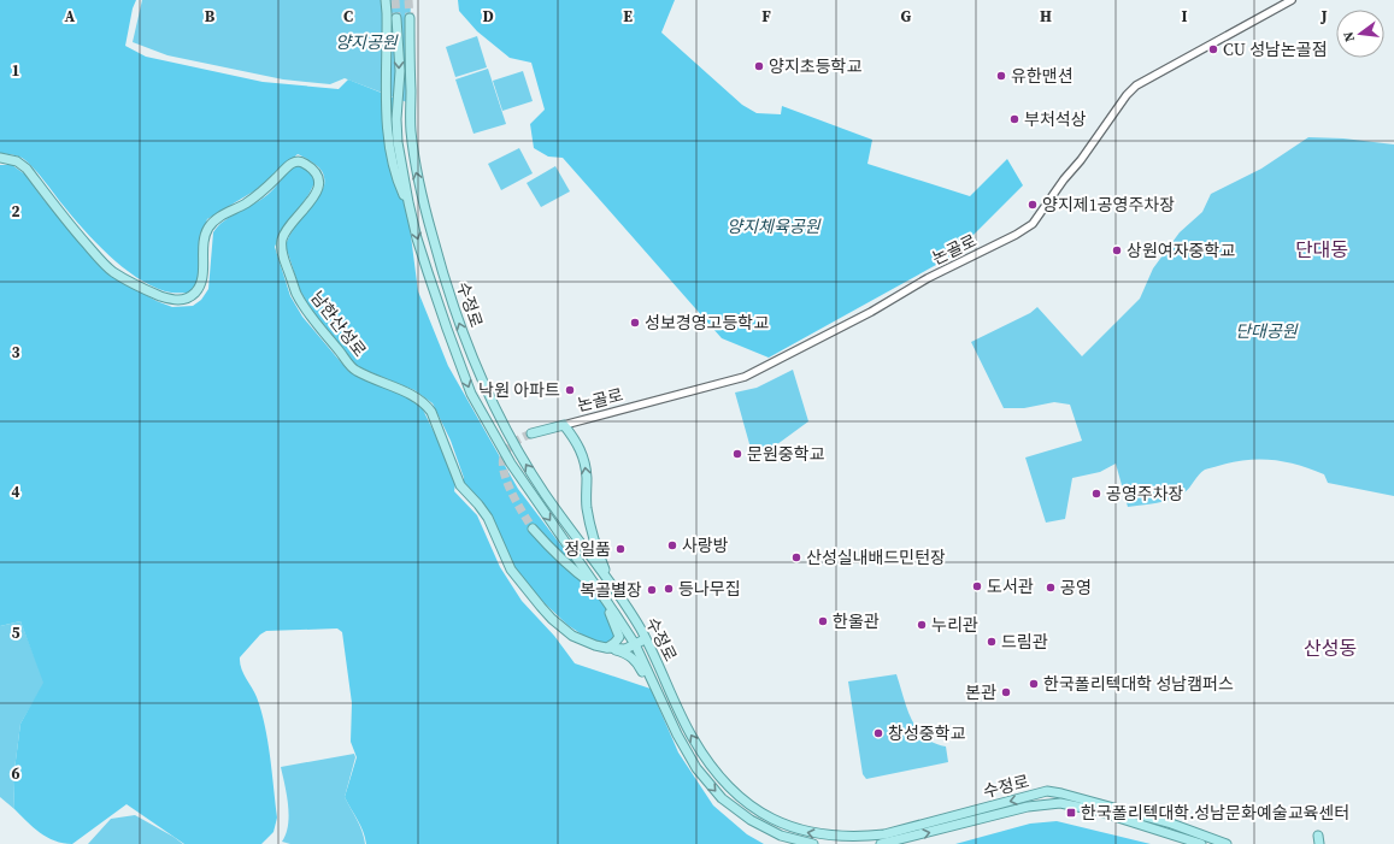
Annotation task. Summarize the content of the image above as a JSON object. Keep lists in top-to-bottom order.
{
  "streets": {
    "main road": ["수정로", "남한산성로"],
    "street": ["논골로"]
  },
  "crossings": [
    ["수정로", "남한산성로"]
  ],
  "districts": ["단대동", "산성동"],
  "parks": ["양지공원", "양지체육공원", "단대공원"],
  "places": {
    "other": [
      "CU 성남논골점",
      "양지초등학교",
      "유한맨션",
      "부처석상",
      "양지제1공영주차장",
      "상원여자중학교",
      "성보경영고등학교",
      "낙원 아파트",
      "문원중학교",
      "공영주차장",
      "사랑방",
      "정일품",
      "산성실내배드민턴장",
      "도서관",
      "공영",
      "등나무집",
      "복골별장",
      "한울관",
      "누리관",
      "드림관",
      "한국폴리텍대학 성남캠퍼스",
      "본관",
      "창성중학교"
    ],
    "transit": ["한국폴리텍대학.성남문화예술교육센터"]
  },
  "north": "left",
  "grid": {
    "columns": [
      "A",
      "B",
      "C",
      "D",
      "E",
      "F",
      "G",
      "H",
      "I",
      "J"
    ],
    "rows": [
      "1",
      "2",
      "3",
      "4",
      "5",
      "6"
    ]
  }
}
